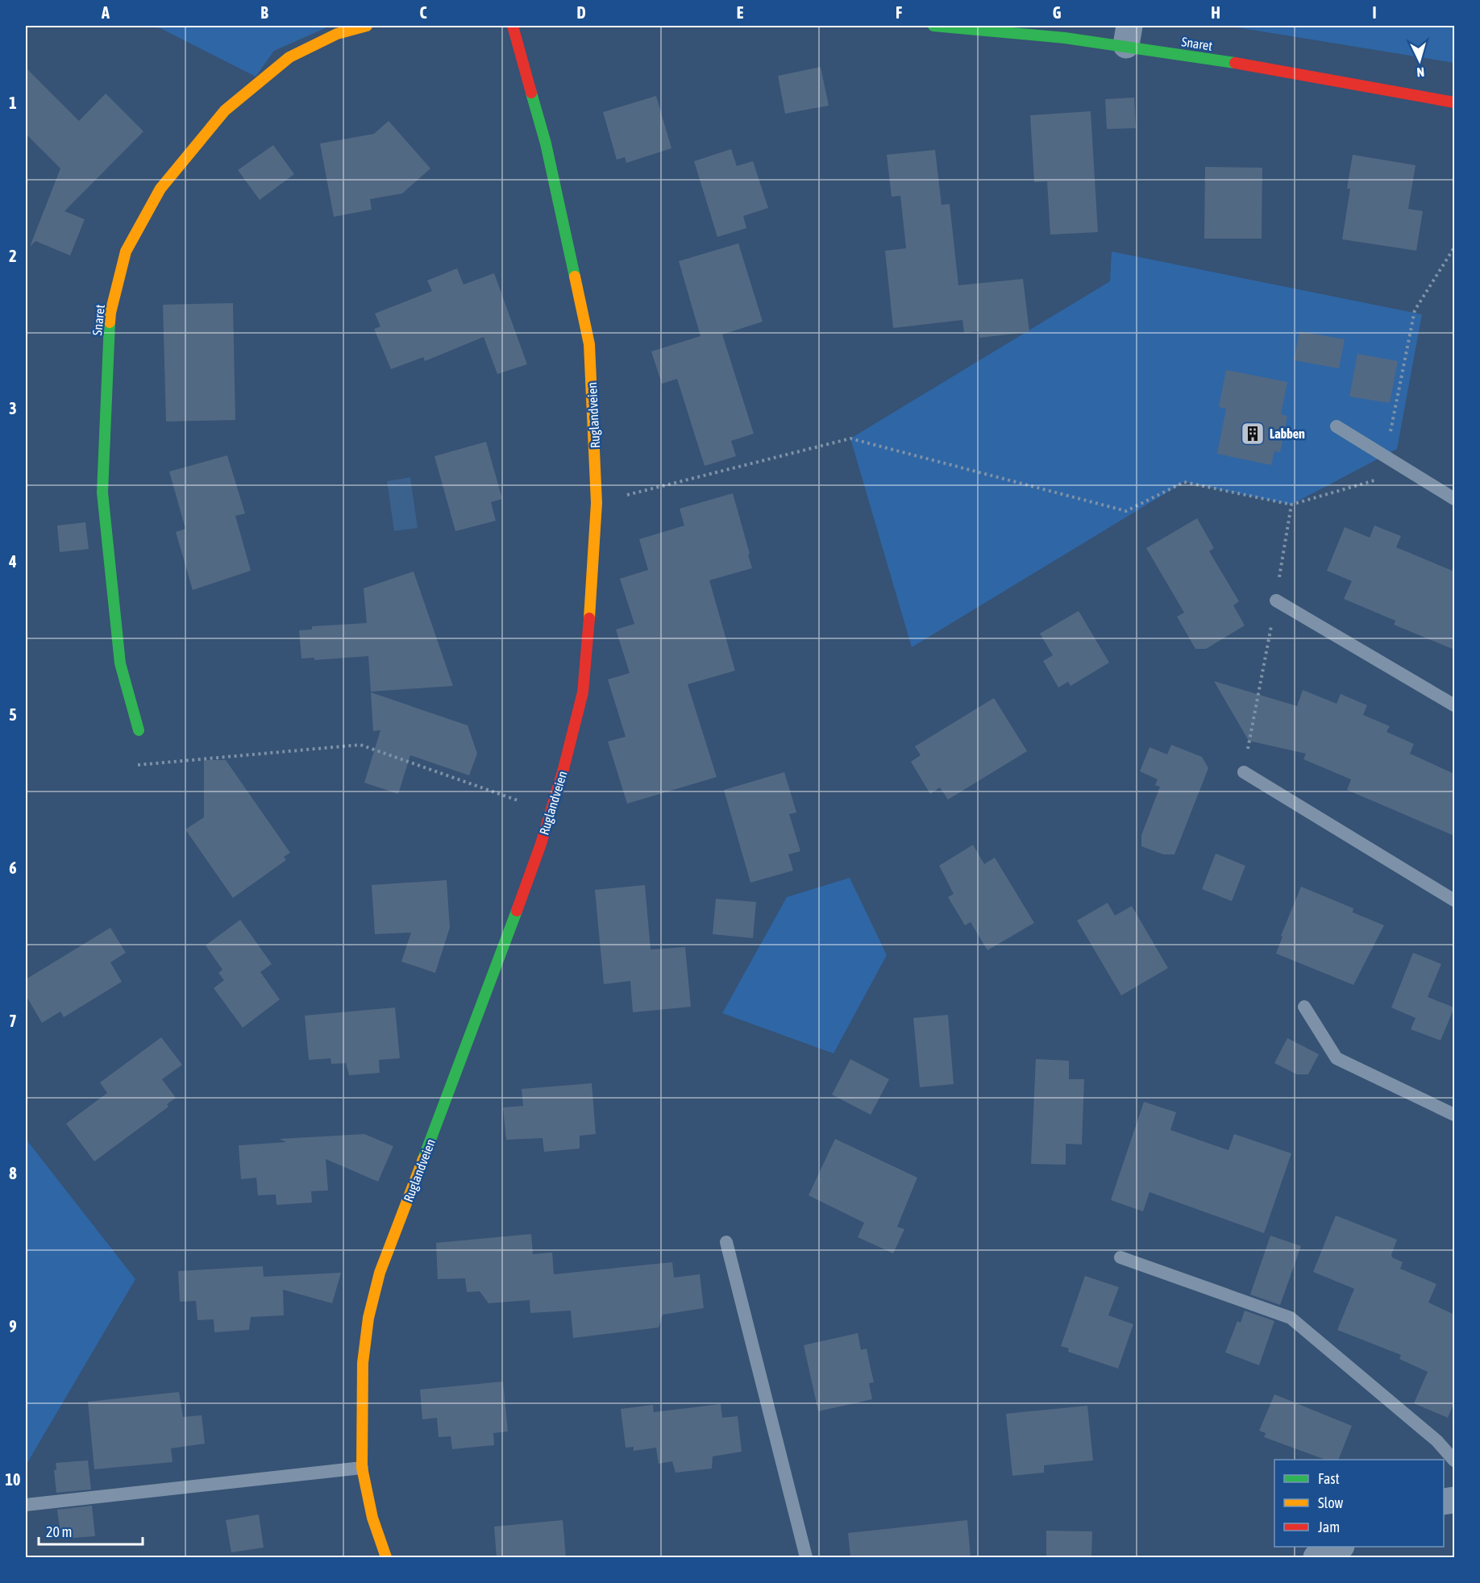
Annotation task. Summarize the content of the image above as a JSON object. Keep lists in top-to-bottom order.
{
  "streets": {
    "street": ["Snaret", "Ruglandveien"]
  },
  "places": {
    "building": ["Labben"]
  },
  "legend": ["Fast", "Slow", "Jam"],
  "scale_bar": "20 m",
  "north": "bottom",
  "grid": {
    "columns": [
      "A",
      "B",
      "C",
      "D",
      "E",
      "F",
      "G",
      "H",
      "I"
    ],
    "rows": [
      "1",
      "2",
      "3",
      "4",
      "5",
      "6",
      "7",
      "8",
      "9",
      "10"
    ]
  }
}
